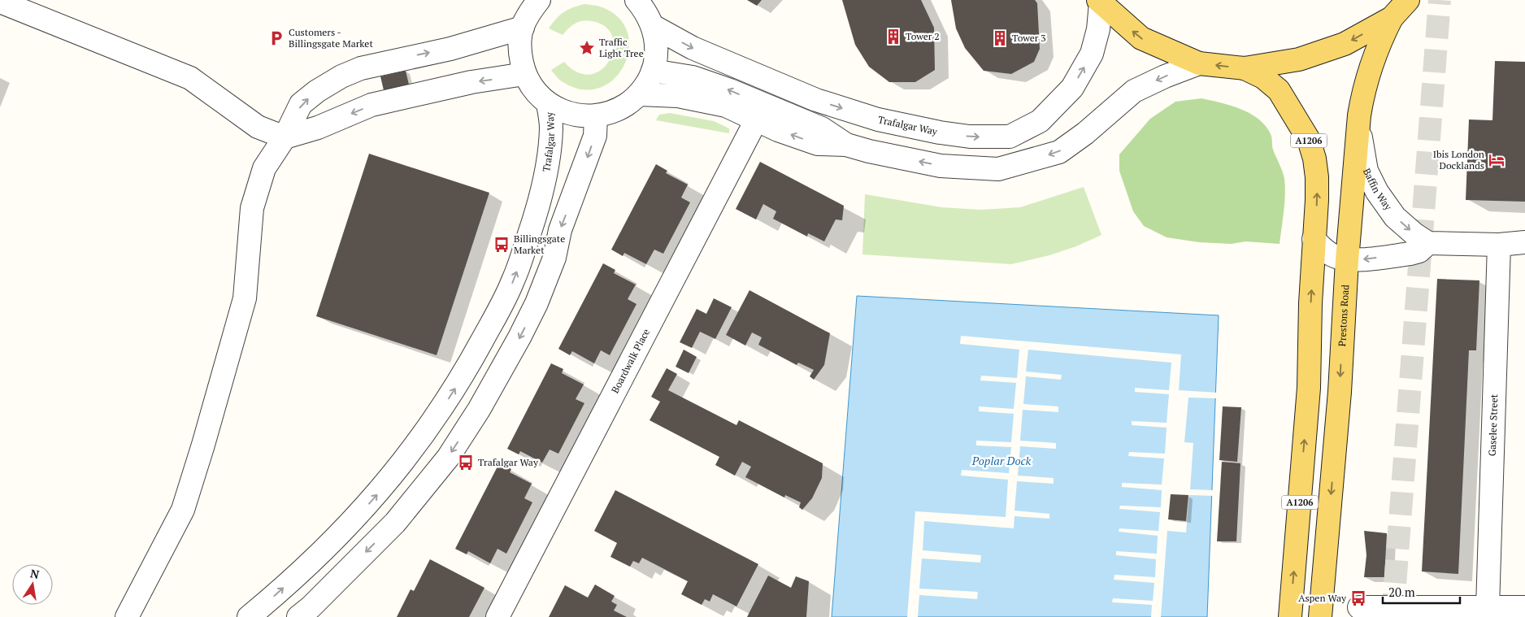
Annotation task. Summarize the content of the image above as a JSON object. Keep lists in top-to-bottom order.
{
  "streets": {
    "main road": ["A1206", "Prestons Road"],
    "street": [
      "Trafalgar Way",
      "Baffin Way",
      "Boardwalk Place",
      "Gaselee Street"
    ]
  },
  "crossings": [
    ["Trafalgar Way", "A1206"],
    ["A1206", "Prestons Road"],
    ["Baffin Way", "Prestons Road"]
  ],
  "one_way": ["Baffin Way"],
  "water": ["Poplar Dock"],
  "places": {
    "building": ["Tower 2", "Tower 3"],
    "parking": ["Customers - Billingsgate Market"],
    "place": ["Traffic Light Tree"],
    "hotel": ["Ibis London Docklands"],
    "bus stop": ["Billingsgate Market", "Trafalgar Way", "Aspen Way"]
  },
  "scale_bar": "20 m",
  "north": "top"
}
